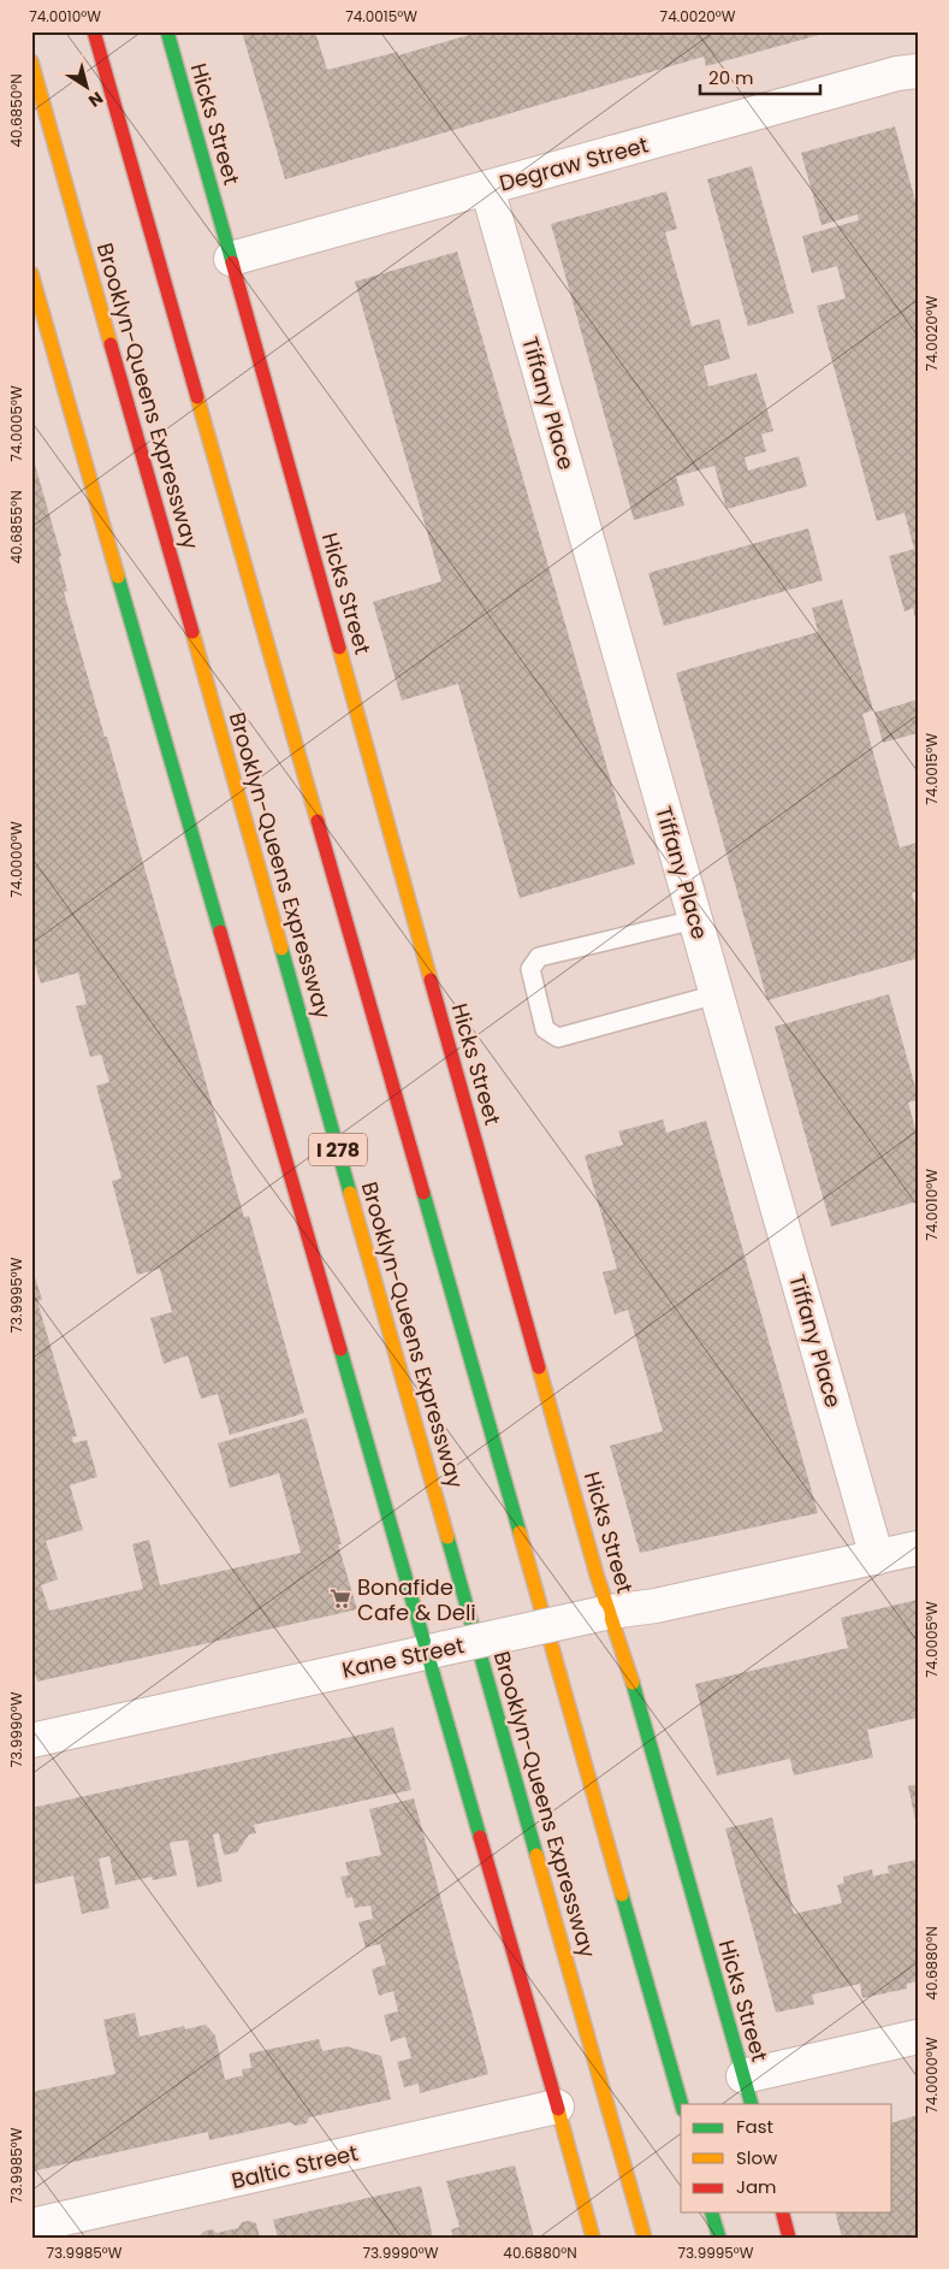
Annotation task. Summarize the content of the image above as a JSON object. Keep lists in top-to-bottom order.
{
  "streets": {
    "main road": ["Hicks Street", "Brooklyn-Queens Expressway", "I 278"],
    "street": [
      "Degraw Street",
      "Tiffany Place",
      "Kane Street",
      "Baltic Street"
    ]
  },
  "crossings": [
    ["Hicks Street", "Degraw Street"],
    ["Hicks Street", "Kane Street"],
    ["Degraw Street", "Tiffany Place"],
    ["Tiffany Place", "Kane Street"]
  ],
  "places": {
    "supermarket": ["Bonafide Cafe & Deli"]
  },
  "legend": ["Fast", "Slow", "Jam"],
  "scale_bar": "20 m",
  "north": "bottom right",
  "coordinates": [
    "74.0010°W",
    "74.0015°W",
    "74.0020°W",
    "40.6850°N",
    "74.0005°W",
    "40.6855°N",
    "74.0000°W",
    "73.9995°W",
    "73.9990°W",
    "40.6880°N",
    "73.9985°W"
  ]
}
